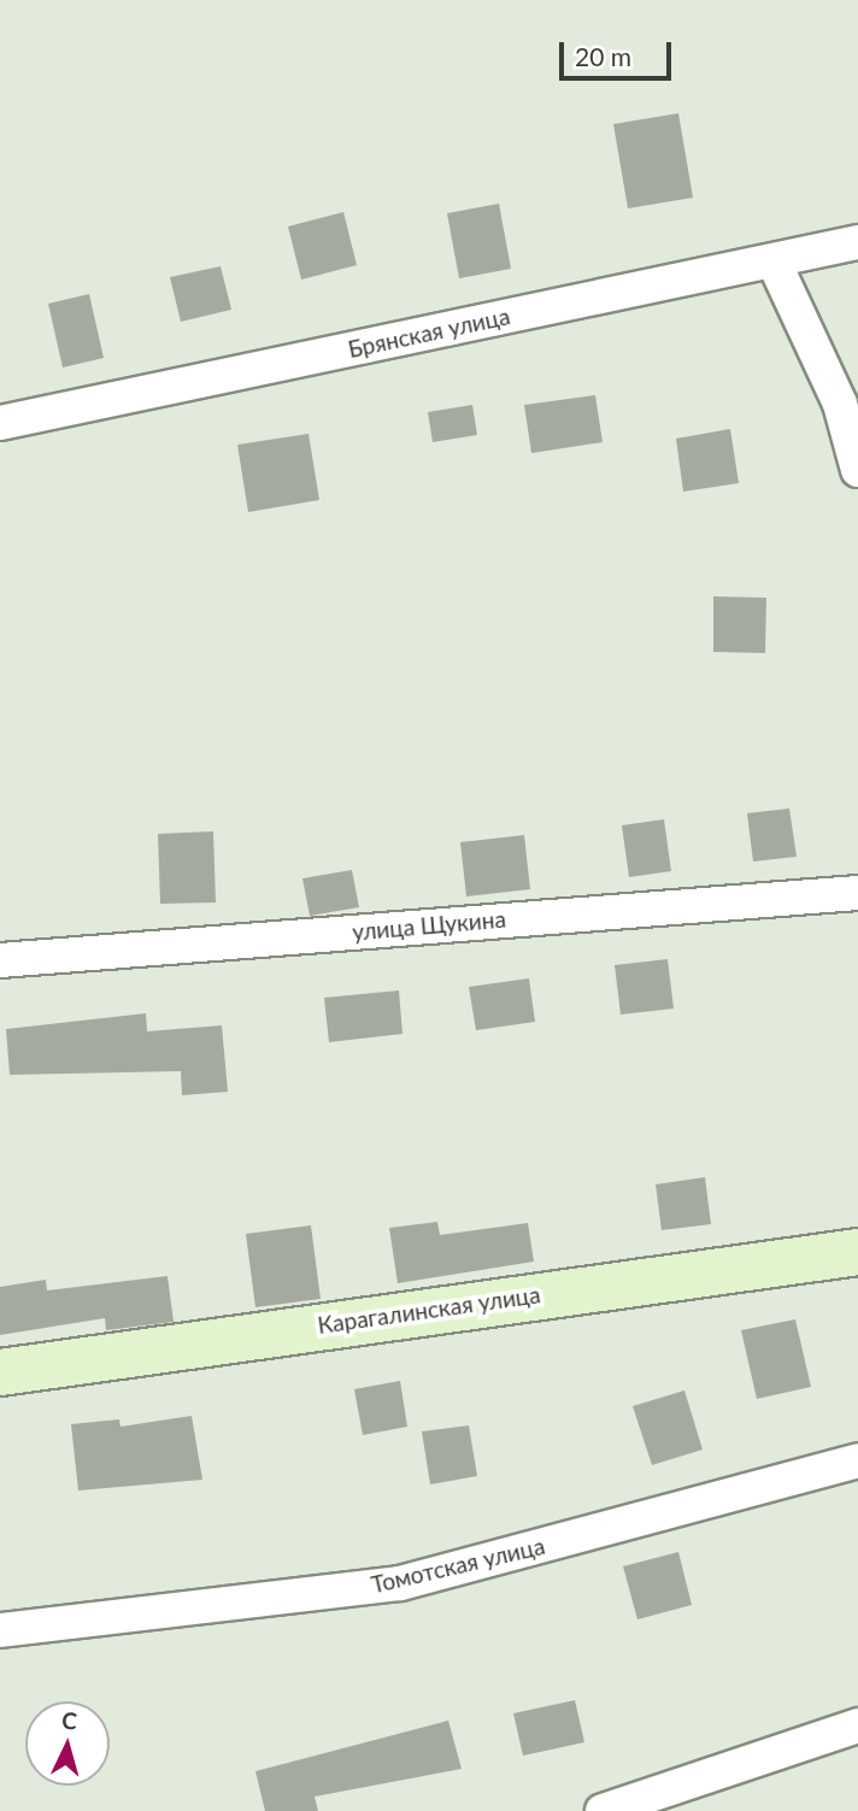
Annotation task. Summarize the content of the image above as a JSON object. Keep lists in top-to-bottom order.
{
  "streets": {
    "street": [
      "Брянская улица",
      "улица Щукина",
      "Карагалинская улица",
      "Томотская улица"
    ]
  },
  "scale_bar": "20 m",
  "north": "top"
}
